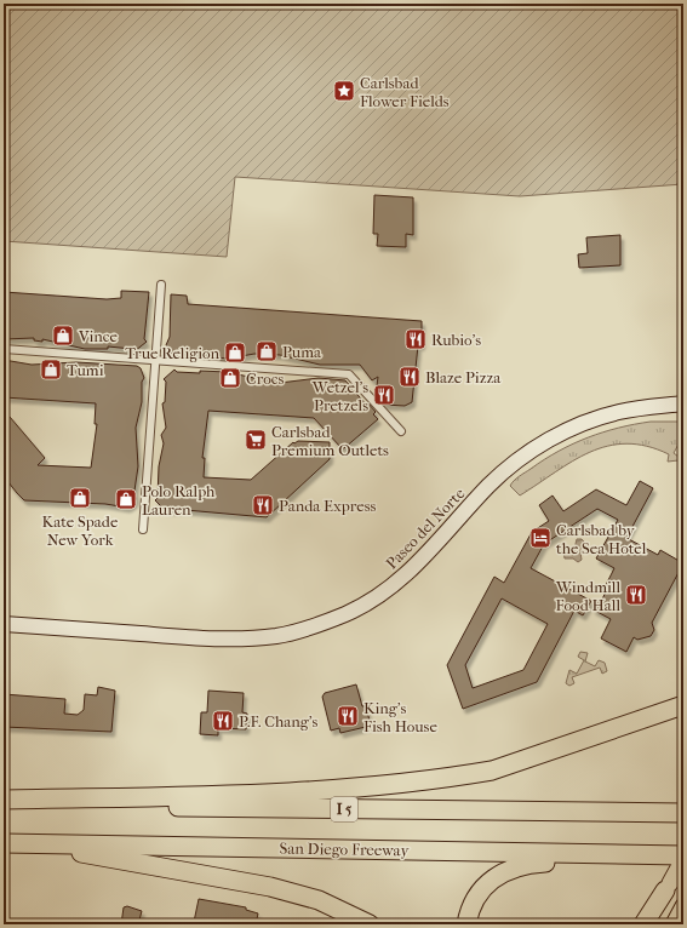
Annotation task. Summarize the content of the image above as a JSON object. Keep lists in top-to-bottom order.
{
  "streets": {
    "highway": ["I 5", "San Diego Freeway"],
    "main road": ["Paseo del Norte"]
  },
  "places": {
    "place": ["Carlsbad Flower Fields"],
    "shop": [
      "Vince",
      "Puma",
      "True Religion",
      "Tumi",
      "Crocs",
      "Kate Spade New York",
      "Polo Ralph Lauren"
    ],
    "restaurant": [
      "Rubio's",
      "Blaze Pizza",
      "Wetzel's Pretzels",
      "Panda Express",
      "Windmill Food Hall",
      "King's Fish House",
      "P.F. Chang's"
    ],
    "supermarket": ["Carlsbad Premium Outlets"],
    "hotel": ["Carlsbad by the Sea Hotel"]
  }
}
